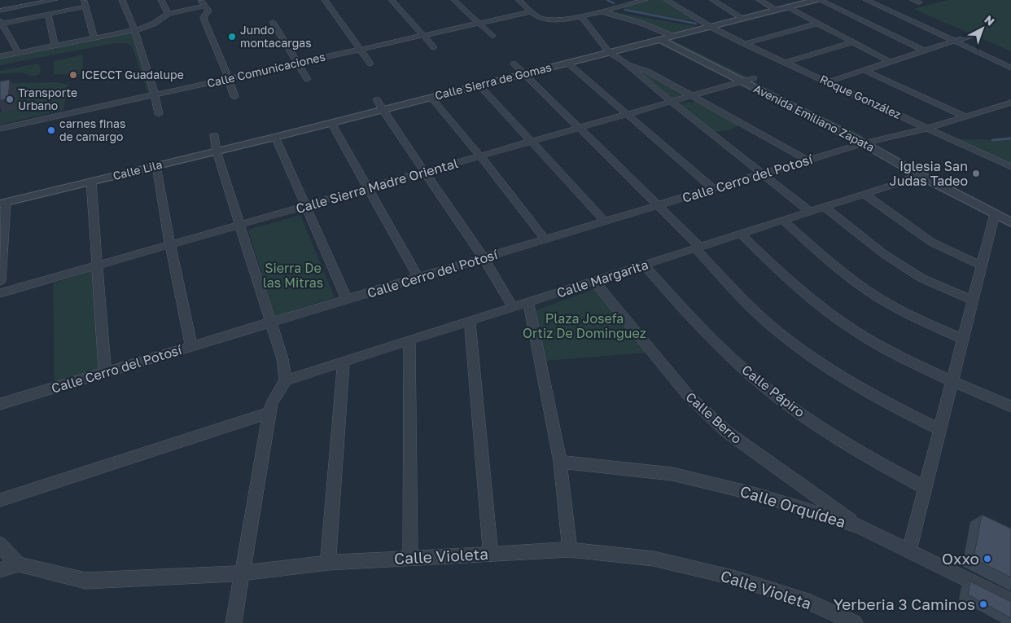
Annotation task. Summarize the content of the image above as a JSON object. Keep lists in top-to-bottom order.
{
  "streets": {
    "street": [
      "Calle Comunicaciones",
      "Calle Sierra de Gomas",
      "Roque González",
      "Avenida Emiliano Zapata",
      "Calle Lila",
      "Calle Cerro del Potosí",
      "Calle Sierra Madre Oriental",
      "Calle Margarita",
      "Calle Pápiro",
      "Calle Berro",
      "Calle Orquídea",
      "Calle Violeta"
    ]
  },
  "crossings": [
    ["Calle Sierra de Gomas", "Roque González"],
    ["Calle Sierra de Gomas", "Avenida Emiliano Zapata"],
    ["Calle Sierra de Gomas", "Calle Lila"],
    ["Avenida Emiliano Zapata", "Calle Cerro del Potosí"],
    ["Avenida Emiliano Zapata", "Calle Sierra Madre Oriental"],
    ["Avenida Emiliano Zapata", "Calle Margarita"],
    ["Calle Margarita", "Calle Pápiro"],
    ["Calle Margarita", "Calle Berro"],
    ["Calle Berro", "Calle Orquídea"]
  ],
  "parks": ["Sierra De las Mitras", "Plaza Josefa Ortiz De Dominguez"],
  "places": [
    "Jundo montacargas",
    "ICECCT Guadalupe",
    "Transporte Urbano",
    "carnes finas de camargo",
    "Iglesia San Judas Tadeo",
    "Oxxo",
    "Yerberia 3 Caminos"
  ],
  "north": "top right"
}
